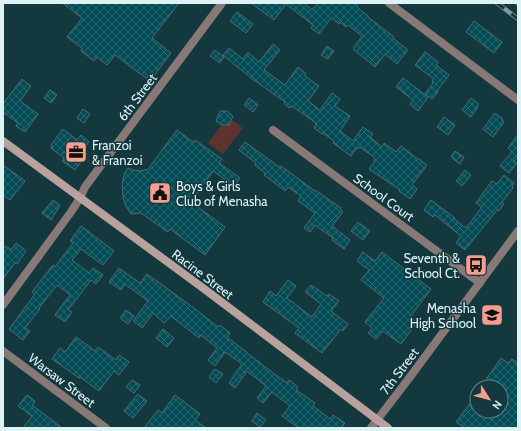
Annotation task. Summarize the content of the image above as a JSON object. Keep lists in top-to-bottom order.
{
  "streets": {
    "main road": ["Racine Street"],
    "street": [
      "6th Street",
      "School Court",
      "7th Street",
      "Warsaw Street"
    ]
  },
  "crossings": [
    ["6th Street", "Racine Street"],
    ["School Court", "7th Street"],
    ["Racine Street", "7th Street"]
  ],
  "places": {
    "office": ["Franzoi & Franzoi"],
    "public building": ["Boys & Girls Club of Menasha"],
    "bus stop": ["Seventh & School Ct."],
    "school or university": ["Menasha High School"]
  },
  "north": "bottom right"
}
